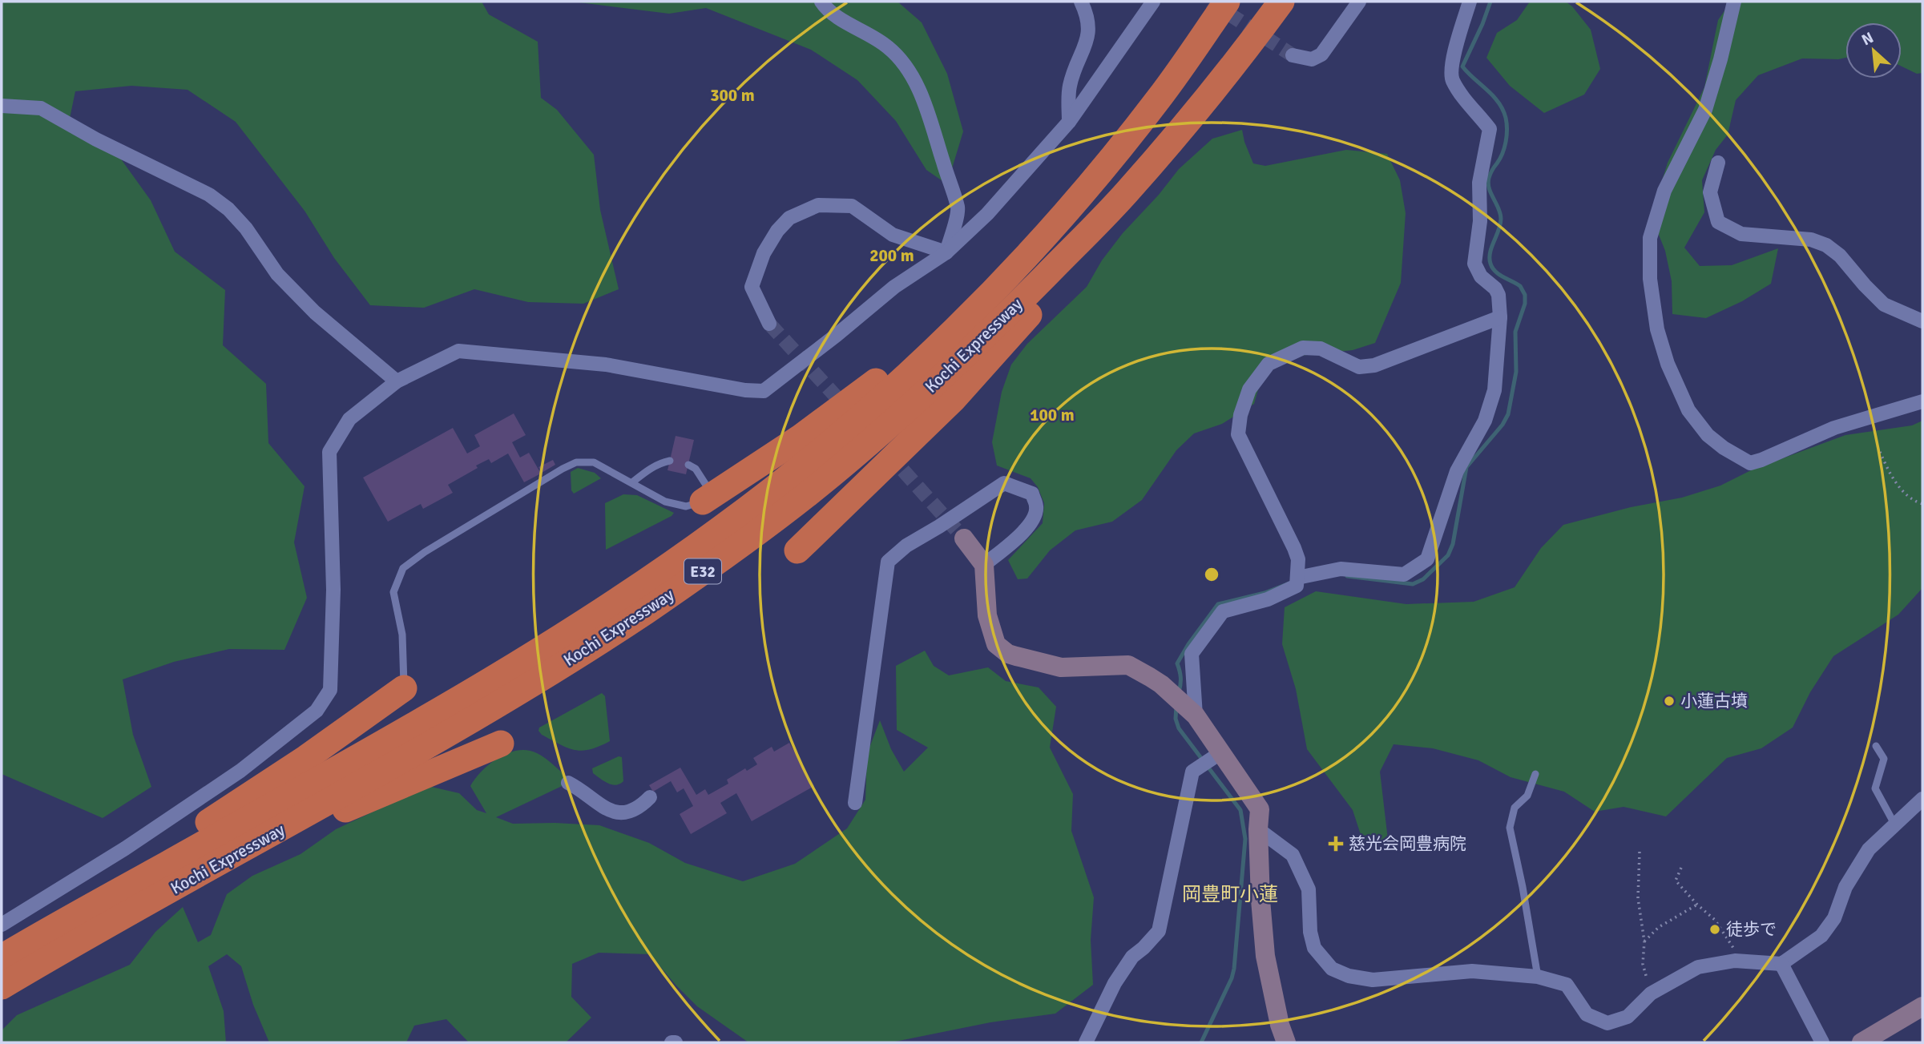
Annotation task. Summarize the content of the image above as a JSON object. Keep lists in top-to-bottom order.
{
  "streets": {
    "highway": ["Kochi Expressway", "E32"]
  },
  "districts": ["岡豊町小蓮"],
  "places": {
    "other": ["小蓮古墳", "徒歩で"],
    "health": ["慈光会岡豊病院"]
  },
  "north": "top left",
  "rings": ["300 m", "200 m", "100 m"]
}
